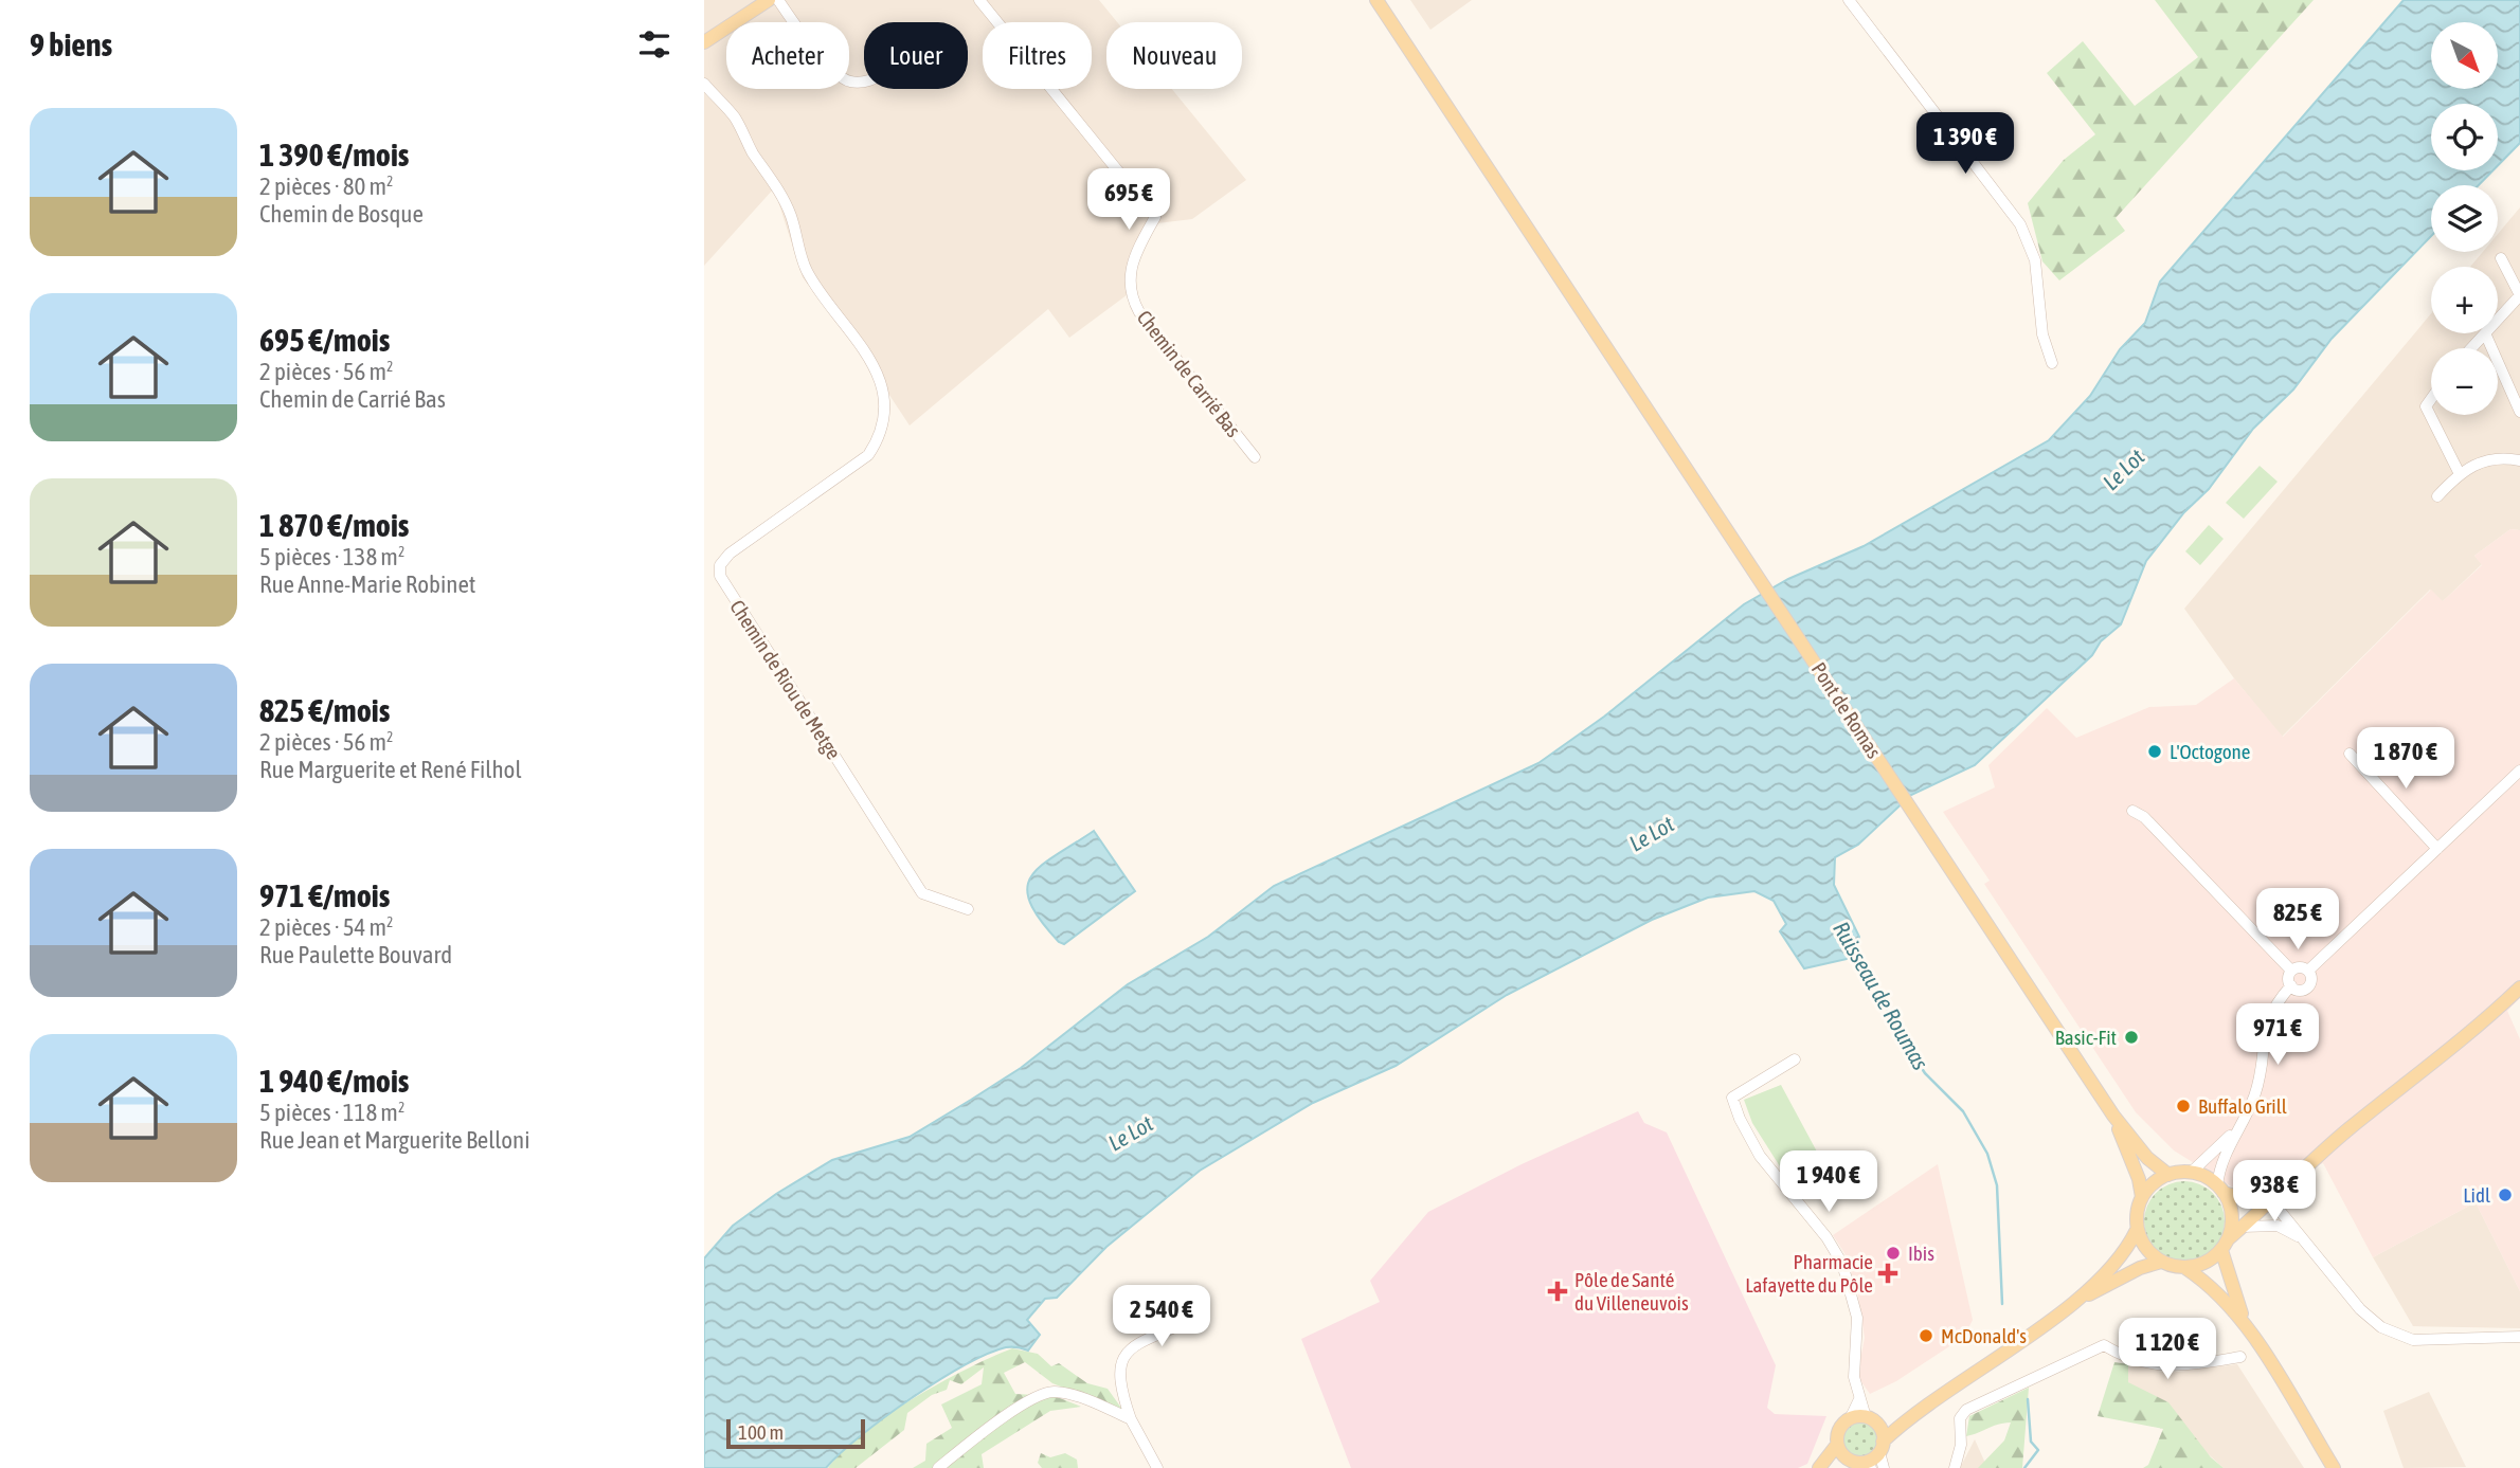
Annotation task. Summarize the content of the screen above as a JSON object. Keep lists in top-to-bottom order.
{
  "streets": {
    "main road": ["Pont de Romas"],
    "street": ["Chemin de Carrié Bas", "Chemin de Riou de Metge"]
  },
  "water": ["Le Lot", "Ruisseau de Roumas"],
  "places": {
    "other": [
      "L'Octogone",
      "Basic-Fit",
      "Buffalo Grill",
      "Lidl",
      "Ibis",
      "McDonald's"
    ],
    "health": ["Pharmacie Lafayette du Pôle", "Pôle de Santé du Villeneuvois"]
  },
  "scale_bar": "100 m",
  "north": "bottom right",
  "page": {
    "heading": "9 biens",
    "map_buttons": ["+", "−"],
    "chip": [
      "Acheter",
      "Louer",
      "Filtres",
      "Nouveau"
    ],
    "list": [
      {
        "name": "1 390 €/mois",
        "note": "2 pièces · 80 m² · Chemin de Bosque"
      },
      {
        "name": "695 €/mois",
        "note": "2 pièces · 56 m² · Chemin de Carrié Bas"
      },
      {
        "name": "1 870 €/mois",
        "note": "5 pièces · 138 m² · Rue Anne-Marie Robinet"
      },
      {
        "name": "825 €/mois",
        "note": "2 pièces · 56 m² · Rue Marguerite et René Filhol"
      },
      {
        "name": "971 €/mois",
        "note": "2 pièces · 54 m² · Rue Paulette Bouvard"
      },
      {
        "name": "1 940 €/mois",
        "note": "5 pièces · 118 m² · Rue Jean et Marguerite Belloni"
      }
    ],
    "price": [
      "1 390 €",
      "695 €",
      "1 870 €",
      "825 €",
      "971 €",
      "1 940 €",
      "938 €",
      "2 540 €",
      "1 120 €"
    ],
    "scale": "100 m"
  }
}
